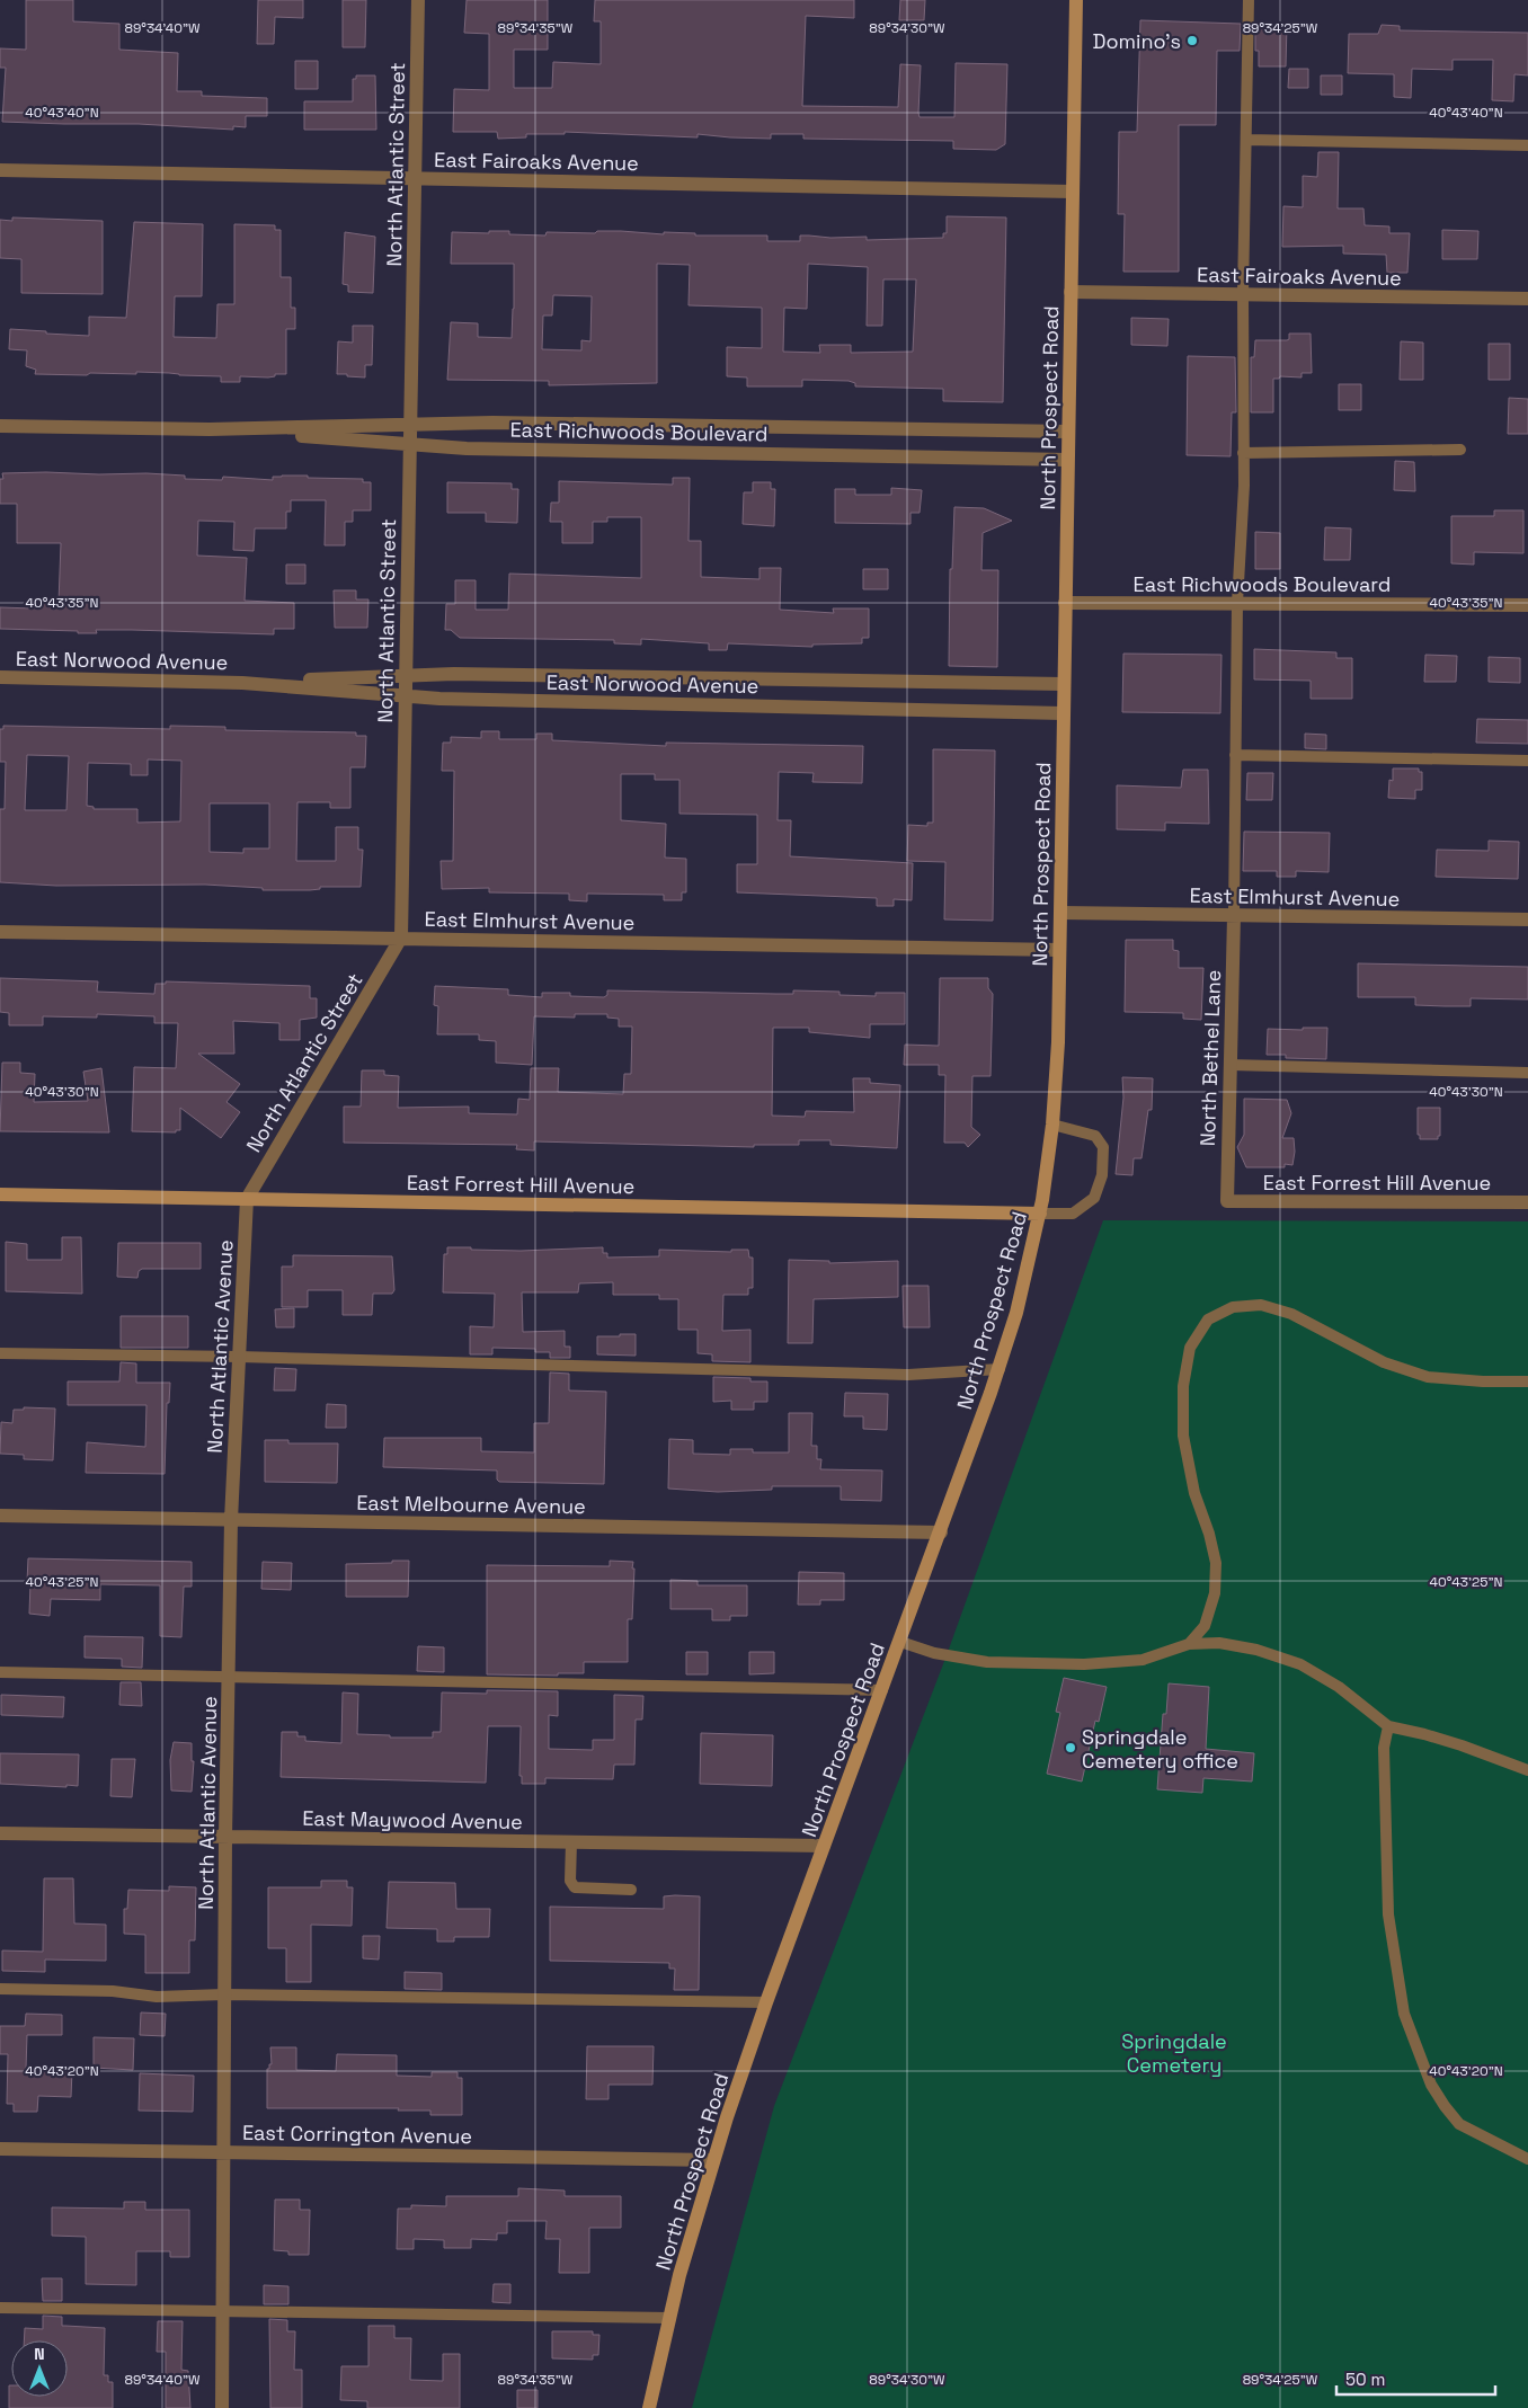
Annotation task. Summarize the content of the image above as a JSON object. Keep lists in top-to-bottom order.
{
  "streets": {
    "main road": ["North Prospect Road", "East Forrest Hill Avenue"],
    "street": [
      "East Fairoaks Avenue",
      "North Atlantic Street",
      "East Richwoods Boulevard",
      "East Norwood Avenue",
      "East Elmhurst Avenue",
      "North Bethel Lane",
      "North Atlantic Avenue",
      "East Melbourne Avenue",
      "East Maywood Avenue",
      "East Corrington Avenue"
    ]
  },
  "crossings": [
    ["East Fairoaks Avenue", "North Atlantic Street"],
    ["East Fairoaks Avenue", "North Prospect Road"],
    ["North Atlantic Street", "East Richwoods Boulevard"],
    ["North Atlantic Street", "East Norwood Avenue"],
    ["North Atlantic Street", "East Elmhurst Avenue"],
    ["North Atlantic Street", "East Forrest Hill Avenue"],
    ["North Atlantic Street", "North Atlantic Avenue"],
    ["North Prospect Road", "East Richwoods Boulevard"],
    ["North Prospect Road", "East Norwood Avenue"],
    ["North Prospect Road", "East Elmhurst Avenue"],
    ["North Prospect Road", "East Forrest Hill Avenue"],
    ["North Prospect Road", "East Melbourne Avenue"],
    ["North Prospect Road", "East Maywood Avenue"],
    ["North Prospect Road", "East Corrington Avenue"],
    ["East Elmhurst Avenue", "North Bethel Lane"],
    ["North Bethel Lane", "East Forrest Hill Avenue"],
    ["East Forrest Hill Avenue", "North Atlantic Avenue"],
    ["North Atlantic Avenue", "East Melbourne Avenue"],
    ["North Atlantic Avenue", "East Maywood Avenue"],
    ["North Atlantic Avenue", "East Corrington Avenue"]
  ],
  "parks": ["Springdale Cemetery"],
  "places": ["Domino's", "Springdale Cemetery office"],
  "scale_bar": "50 m",
  "north": "top",
  "coordinates": [
    "89°34'40\"W",
    "89°34'35\"W",
    "89°34'30\"W",
    "89°34'25\"W",
    "40°43'40\"N",
    "40°43'35\"N",
    "40°43'30\"N",
    "40°43'25\"N",
    "40°43'20\"N"
  ]
}
